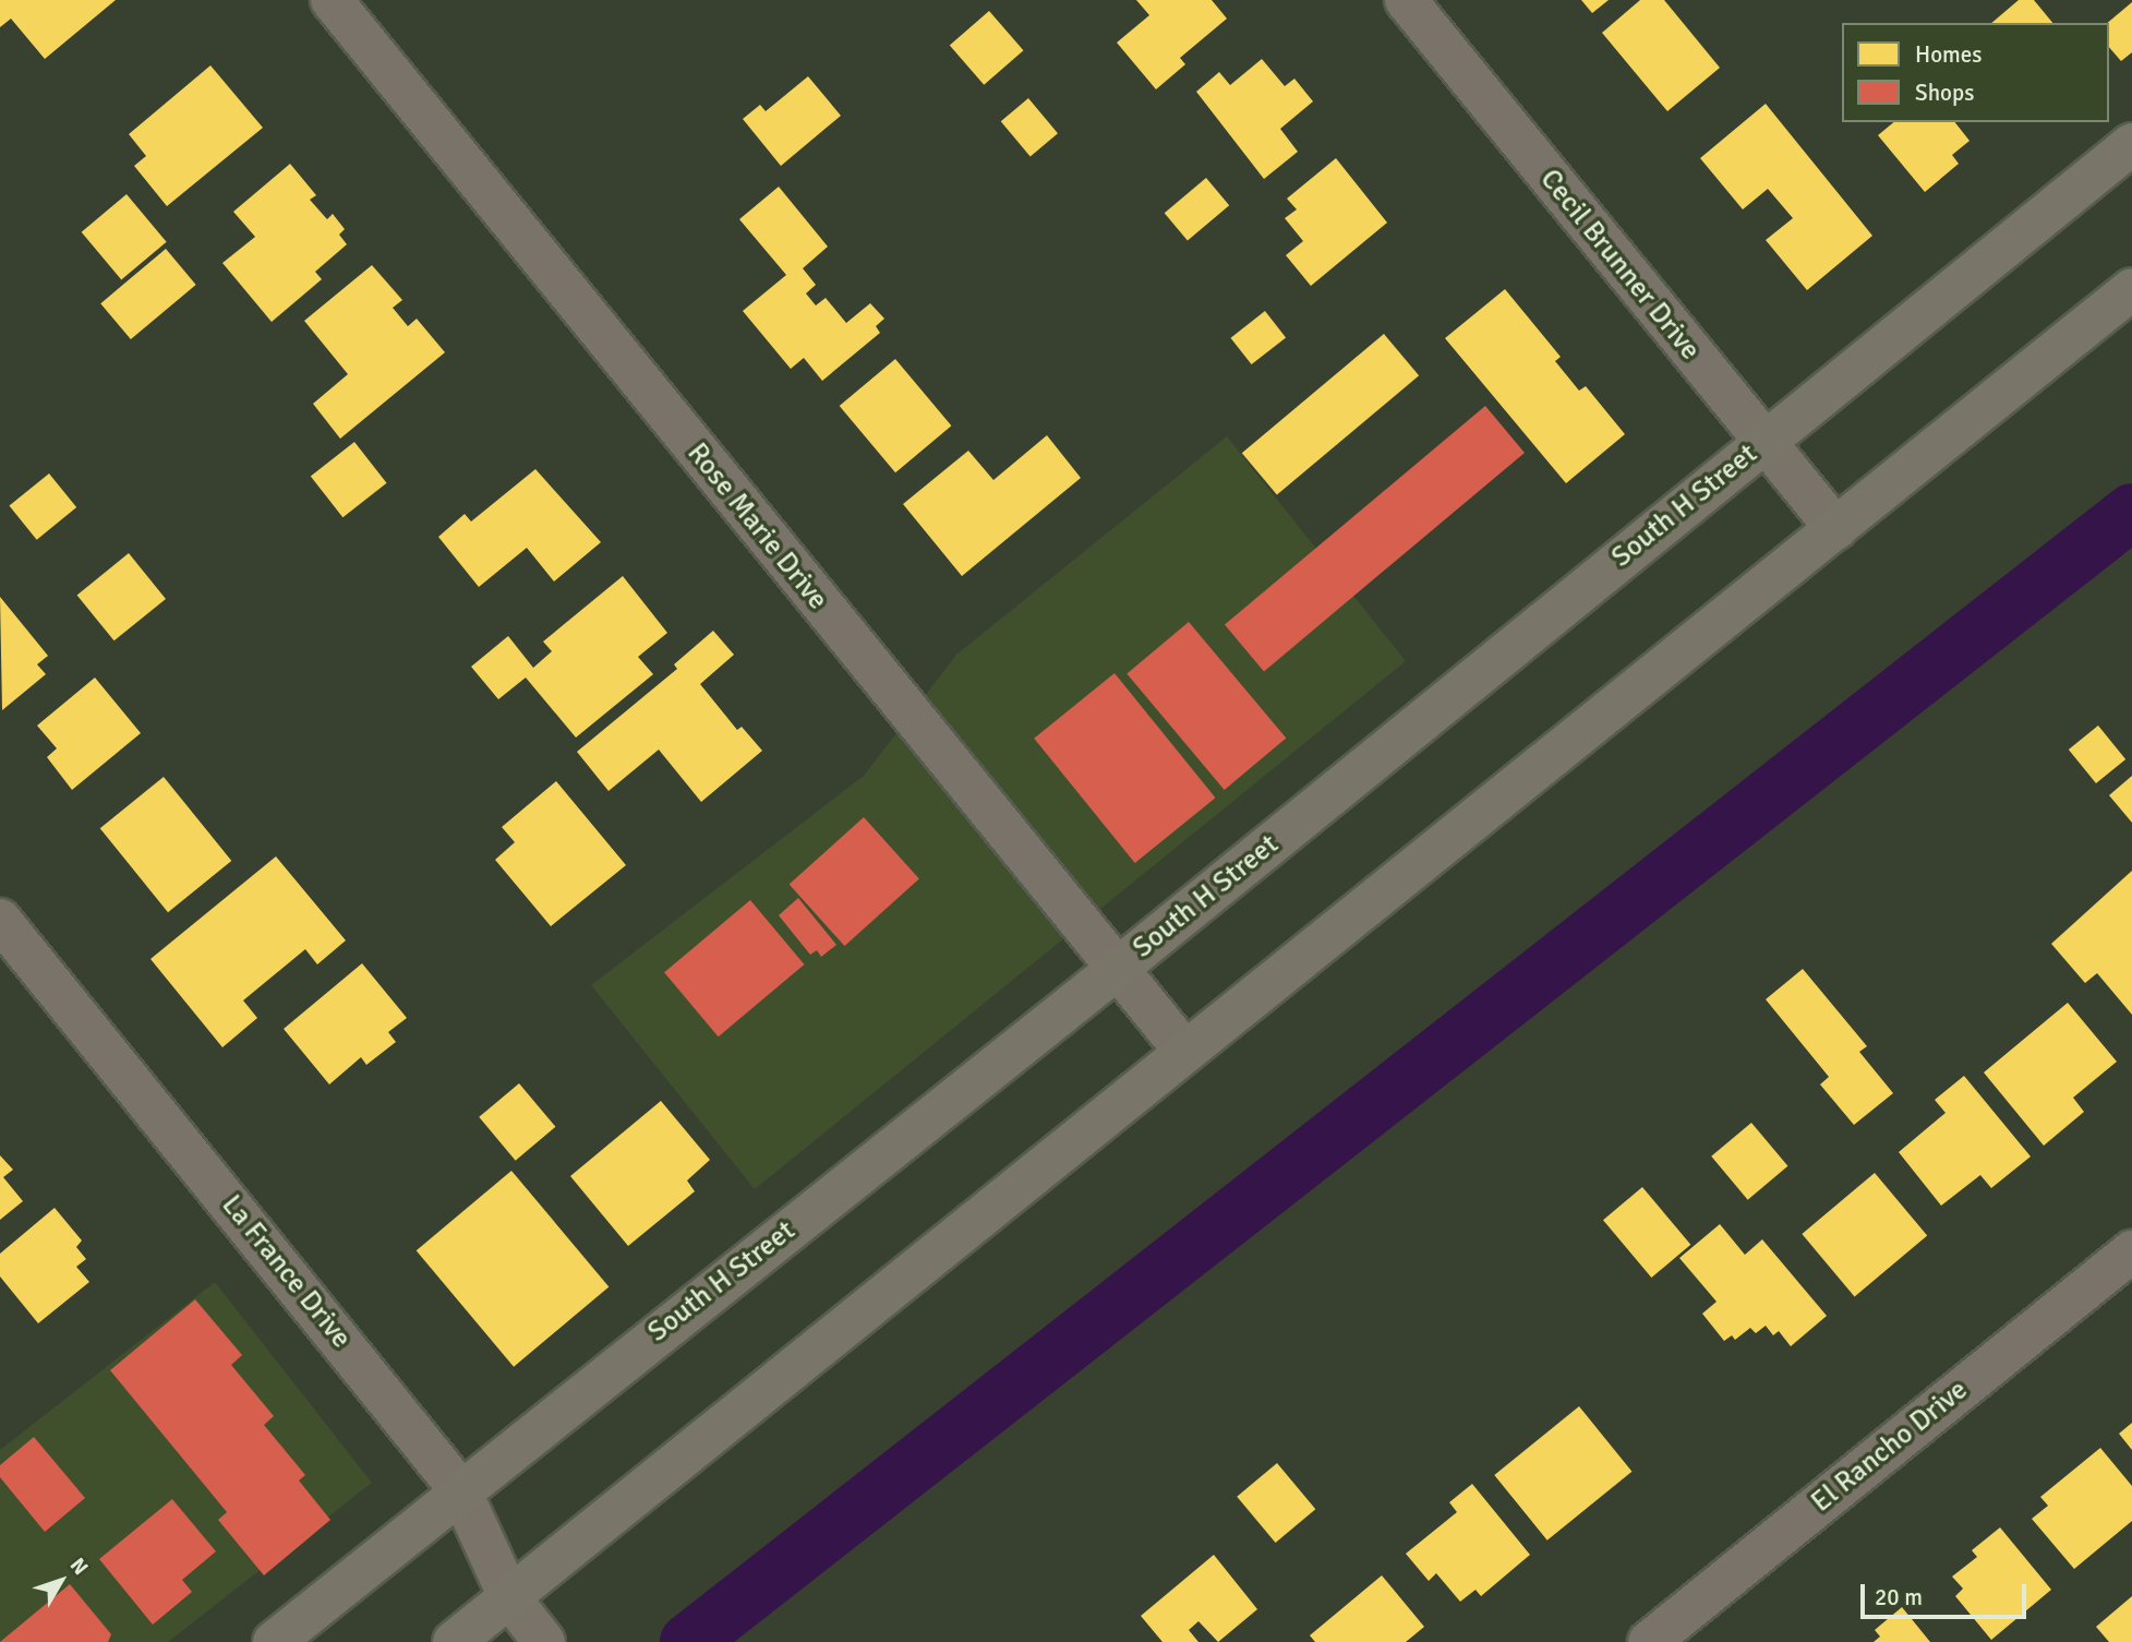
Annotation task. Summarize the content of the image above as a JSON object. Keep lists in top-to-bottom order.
{
  "streets": {
    "street": [
      "Cecil Brunner Drive",
      "South H Street",
      "Rose Marie Drive",
      "La France Drive",
      "El Rancho Drive"
    ]
  },
  "crossings": [
    ["Cecil Brunner Drive", "South H Street"],
    ["South H Street", "Rose Marie Drive"],
    ["South H Street", "La France Drive"]
  ],
  "legend": ["Homes", "Shops"],
  "scale_bar": "20 m",
  "north": "top right"
}
